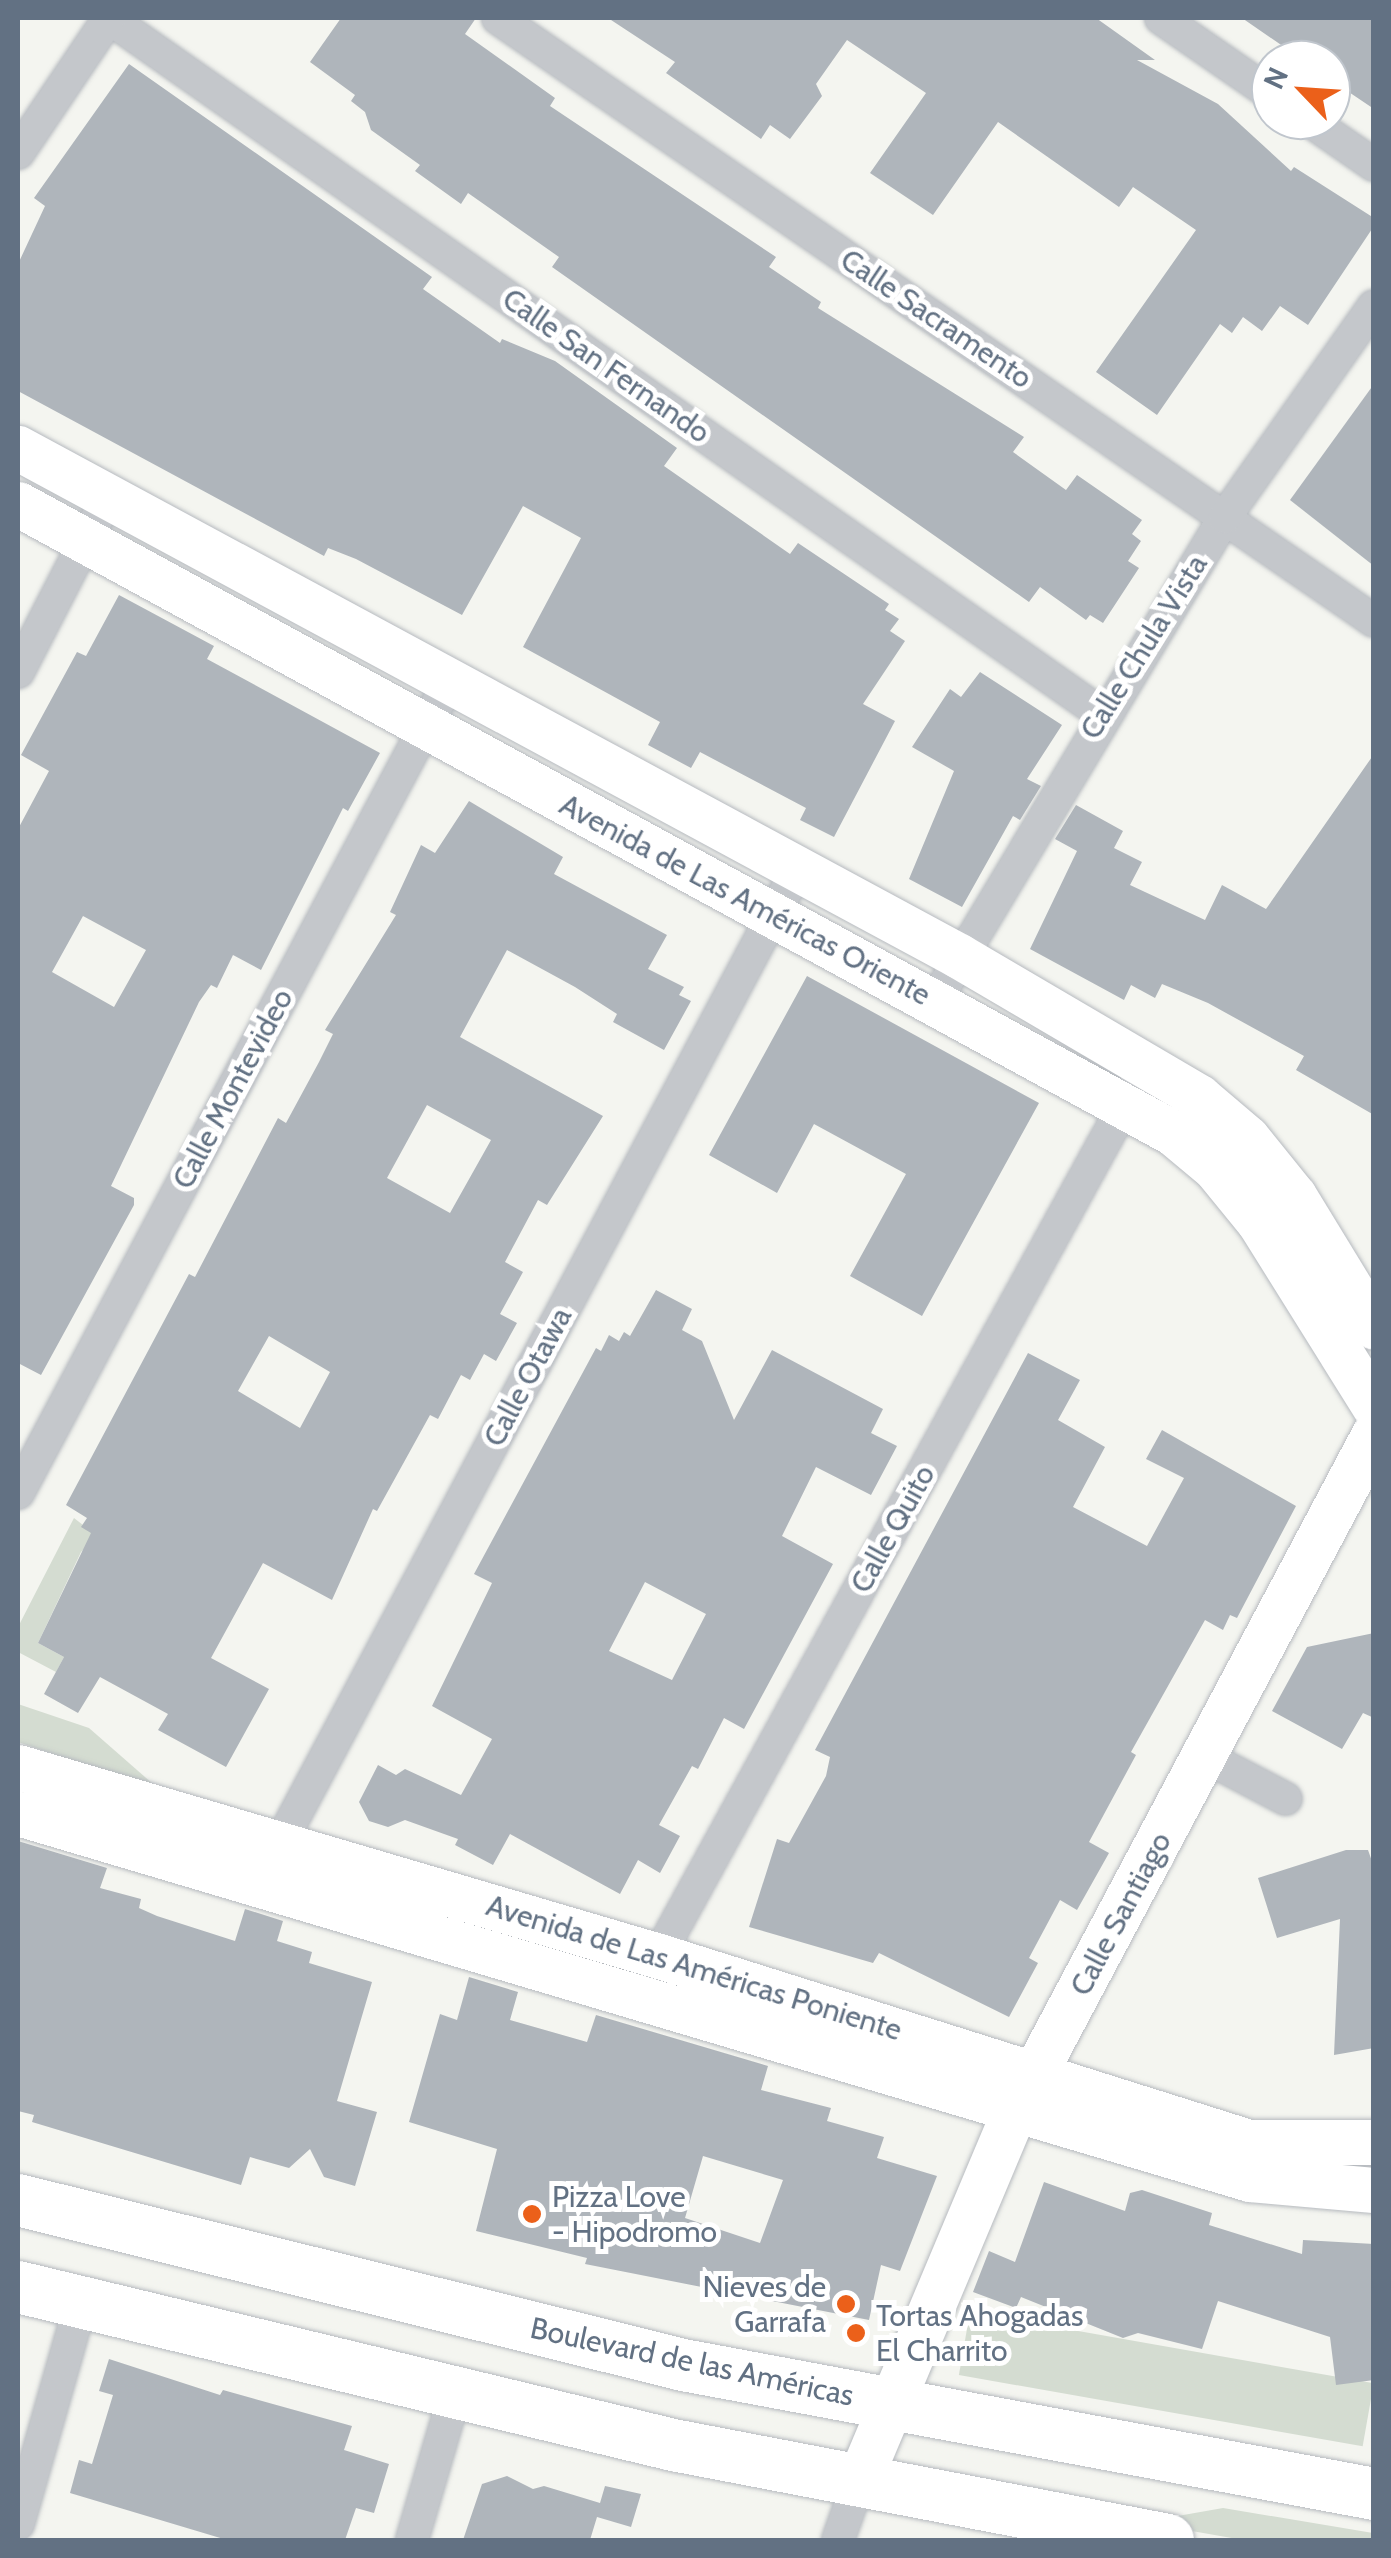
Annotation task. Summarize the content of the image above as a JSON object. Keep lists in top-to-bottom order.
{
  "streets": {
    "main road": ["Boulevard de las Américas"],
    "street": [
      "Calle Sacramento",
      "Calle San Fernando",
      "Calle Chula Vista",
      "Avenida de Las Américas Oriente",
      "Calle Montevideo",
      "Calle Otawa",
      "Calle Quito",
      "Calle Santiago",
      "Avenida de Las Américas Poniente"
    ]
  },
  "crossings": [
    ["Calle Sacramento", "Calle Chula Vista"],
    ["Calle San Fernando", "Calle Chula Vista"],
    ["Calle Chula Vista", "Avenida de Las Américas Oriente"],
    ["Avenida de Las Américas Oriente", "Calle Montevideo"],
    ["Avenida de Las Américas Oriente", "Calle Otawa"],
    ["Avenida de Las Américas Oriente", "Calle Quito"],
    ["Calle Otawa", "Avenida de Las Américas Poniente"],
    ["Calle Quito", "Avenida de Las Américas Poniente"],
    ["Calle Santiago", "Avenida de Las Américas Poniente"],
    ["Calle Santiago", "Boulevard de las Américas"]
  ],
  "places": ["Pizza Love - Hipodromo", "Nieves de Garrafa", "Tortas Ahogadas El Charrito"],
  "north": "top left"
}
